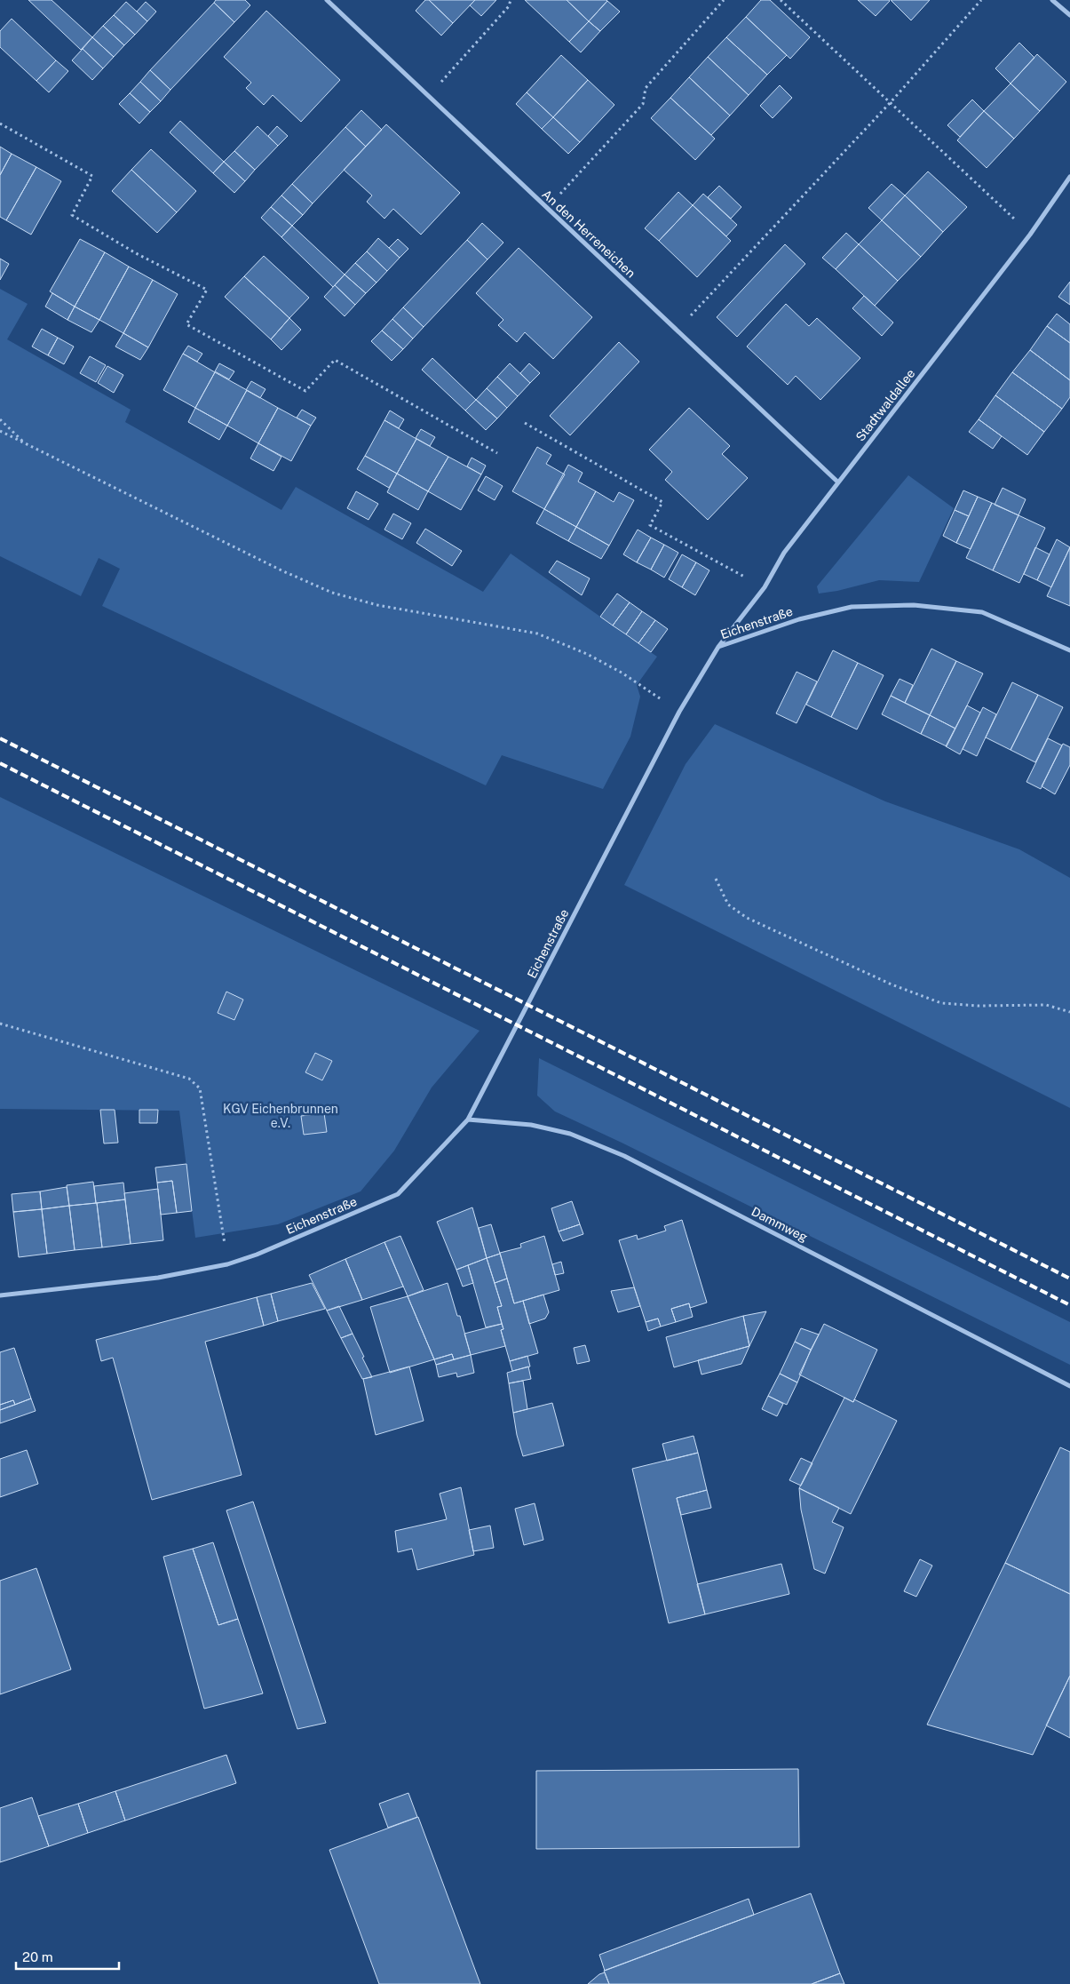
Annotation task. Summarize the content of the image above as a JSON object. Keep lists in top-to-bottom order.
{
  "streets": {
    "street": [
      "An den Herreneichen",
      "Stadtwaldallee",
      "Eichenstraße",
      "Dammweg"
    ]
  },
  "crossings": [
    ["An den Herreneichen", "Stadtwaldallee"],
    ["Stadtwaldallee", "Eichenstraße"],
    ["Eichenstraße", "Dammweg"]
  ],
  "parks": ["KGV Eichenbrunnen e.V."],
  "scale_bar": "20 m"
}
